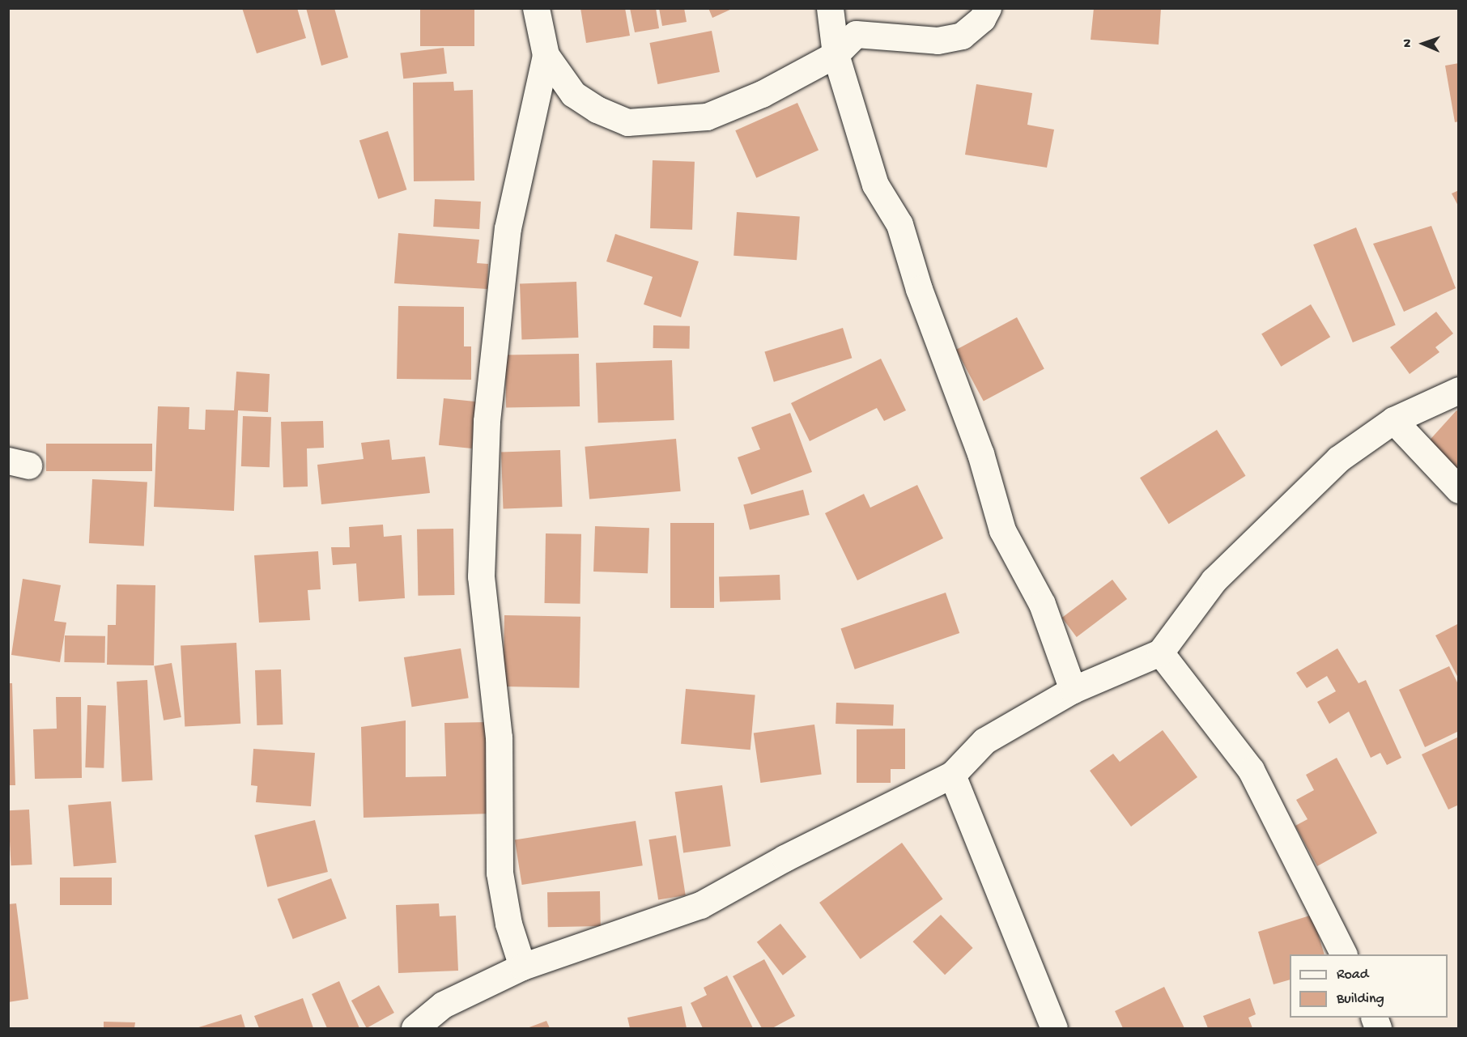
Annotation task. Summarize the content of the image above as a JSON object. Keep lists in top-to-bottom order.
{
  "legend": ["Road", "Building"],
  "north": "left"
}
